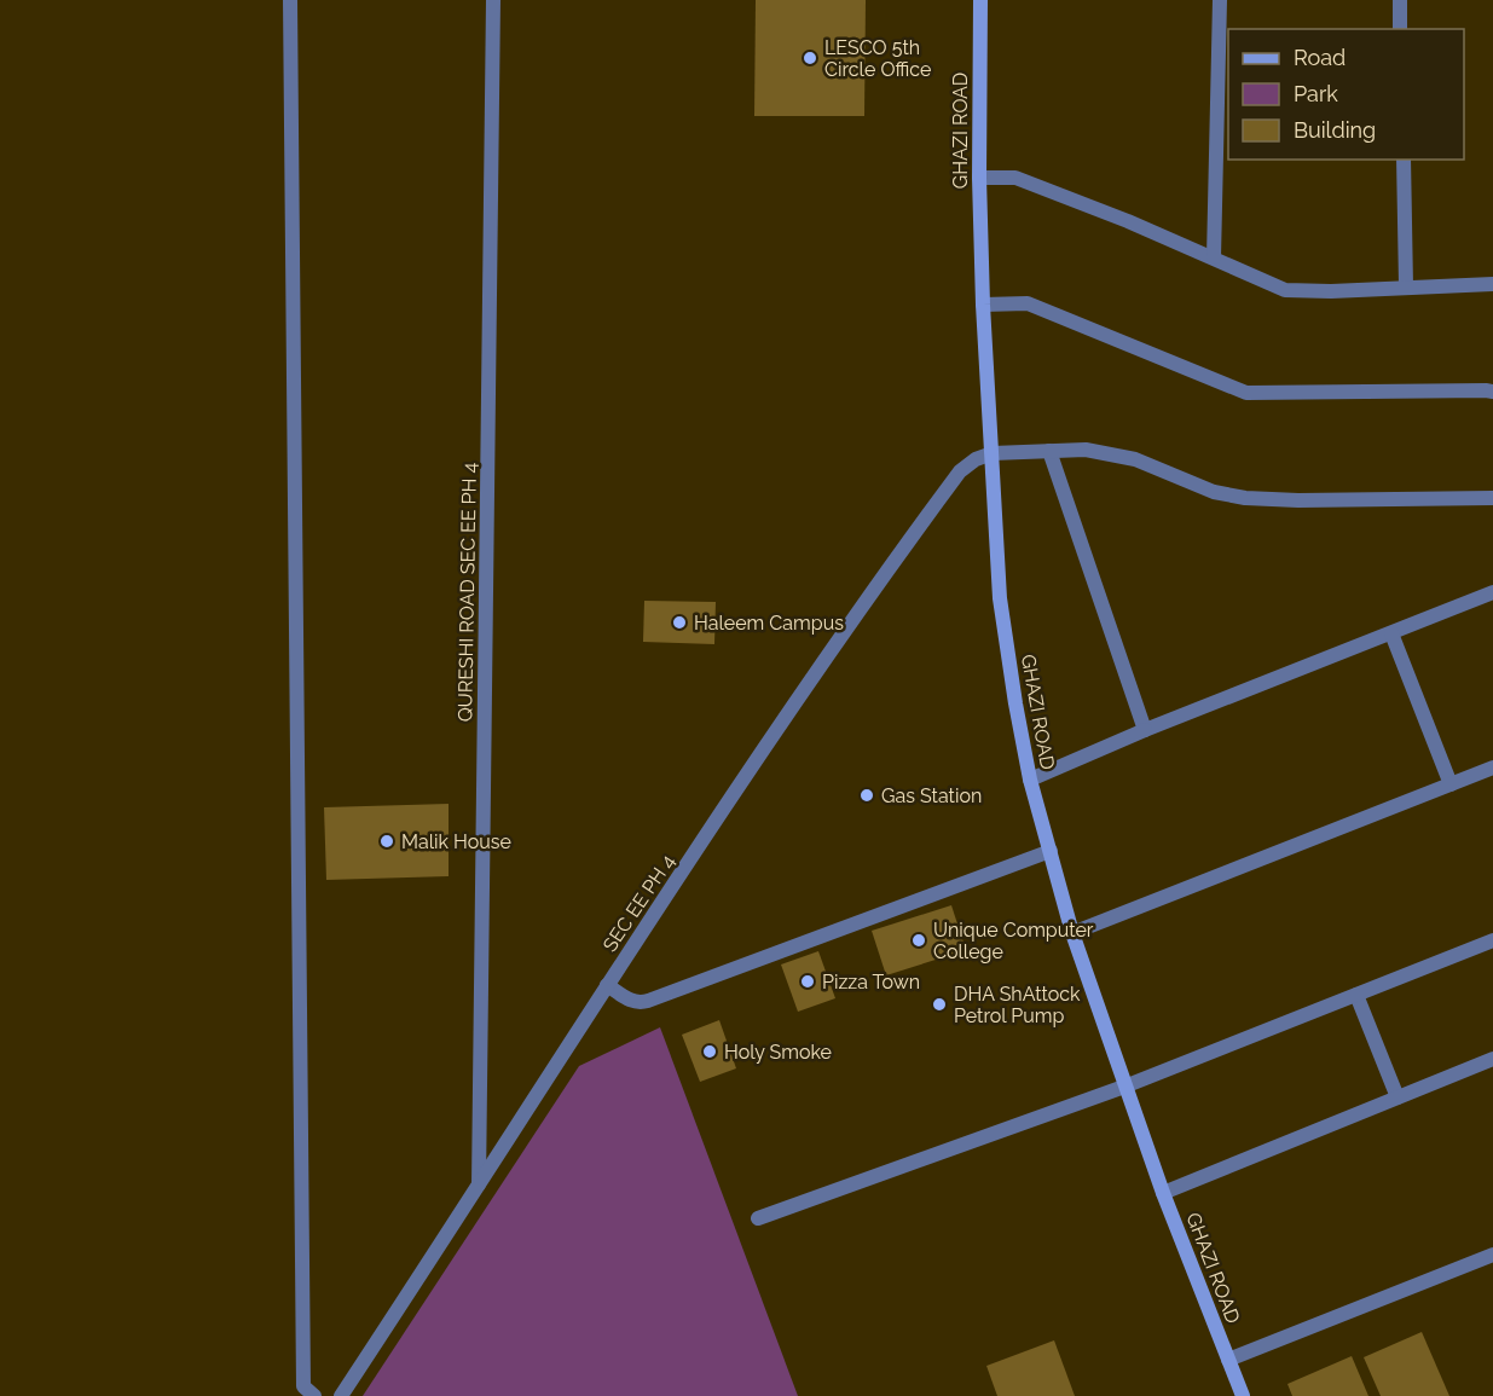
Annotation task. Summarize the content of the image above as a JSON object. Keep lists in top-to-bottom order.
{
  "streets": {
    "main road": ["GHAZI ROAD"],
    "street": ["QURESHI ROAD SEC EE PH 4", "SEC EE PH 4"]
  },
  "crossings": [
    ["GHAZI ROAD", "SEC EE PH 4"],
    ["QURESHI ROAD SEC EE PH 4", "SEC EE PH 4"]
  ],
  "places": [
    "LESCO 5th Circle Office",
    "Haleem Campus",
    "Gas Station",
    "Malik House",
    "Unique Computer College",
    "Pizza Town",
    "DHA ShAttock Petrol Pump",
    "Holy Smoke"
  ],
  "legend": ["Road", "Park", "Building"]
}
